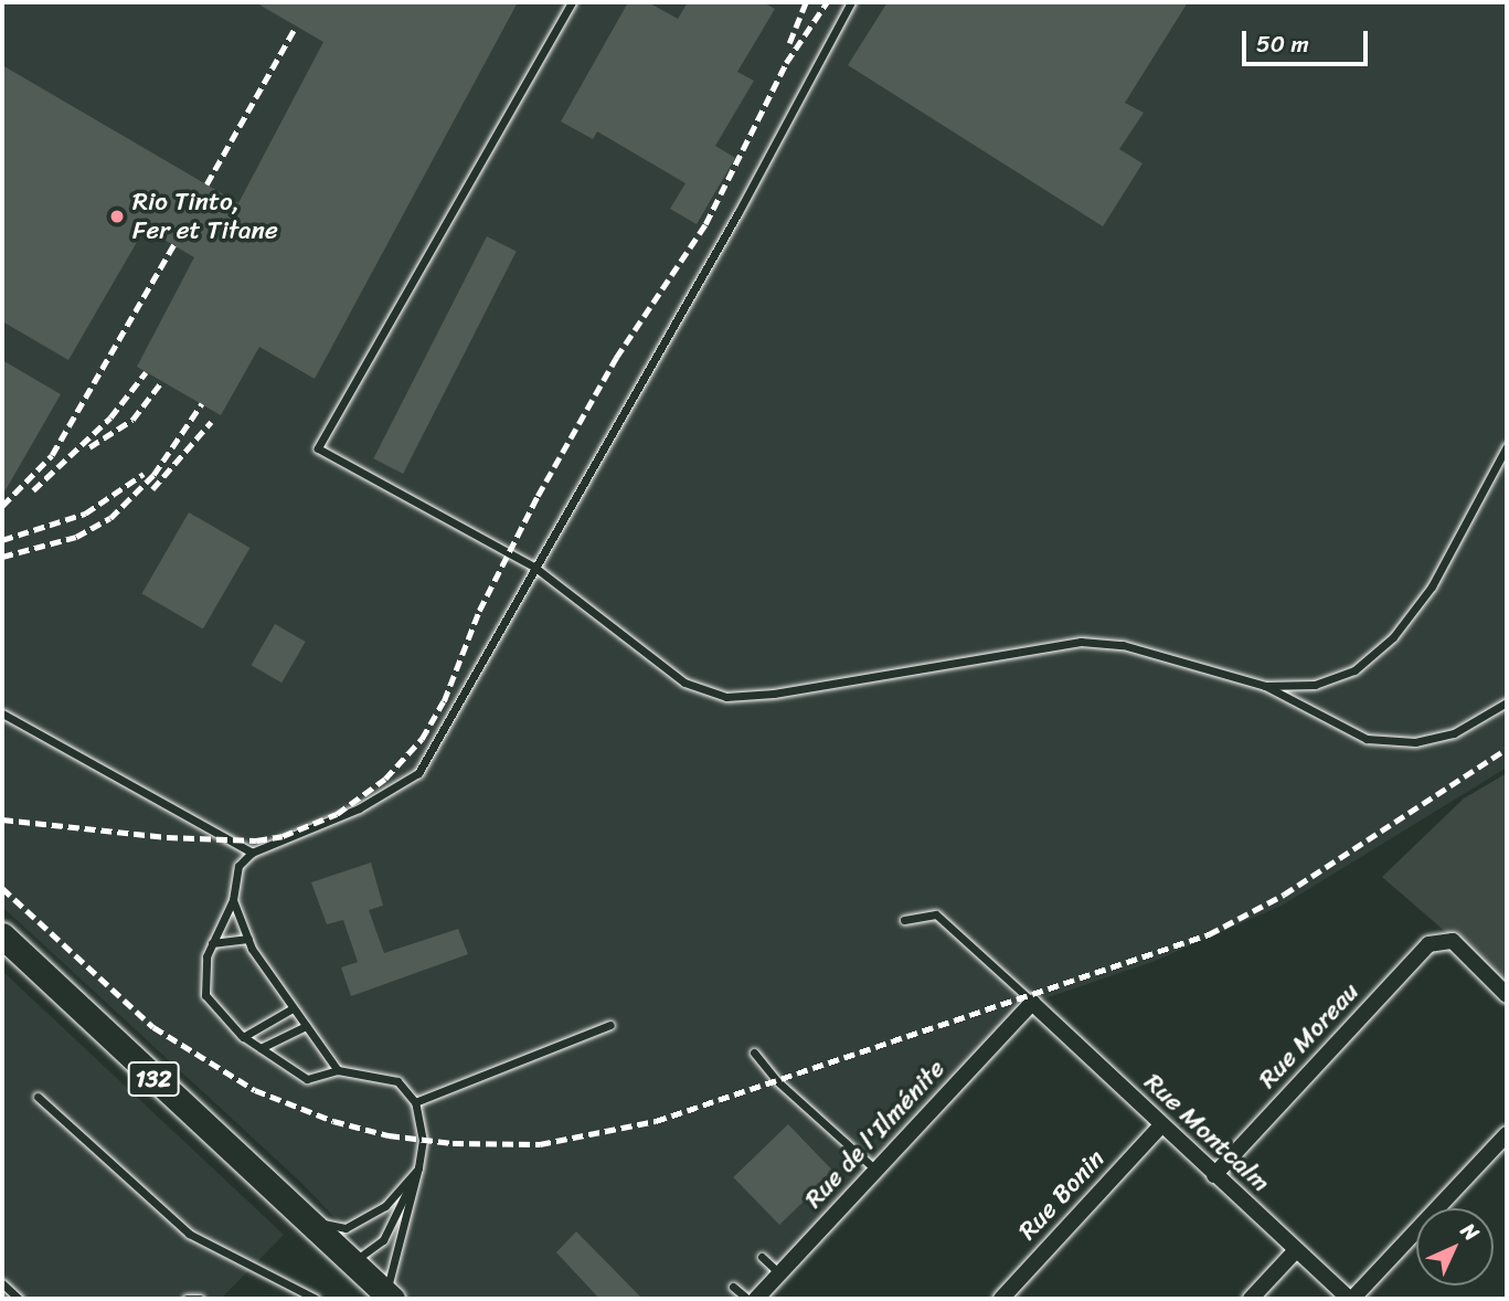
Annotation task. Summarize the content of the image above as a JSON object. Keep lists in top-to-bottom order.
{
  "streets": {
    "main road": ["132"],
    "street": [
      "Rue Moreau",
      "Rue Montcalm",
      "Rue de l'Ilménite",
      "Rue Bonin"
    ]
  },
  "crossings": [
    ["Rue Moreau", "Rue Montcalm"],
    ["Rue Montcalm", "Rue de l'Ilménite"],
    ["Rue Montcalm", "Rue Bonin"]
  ],
  "places": ["Rio Tinto, Fer et Titane"],
  "scale_bar": "50 m",
  "north": "top right"
}
